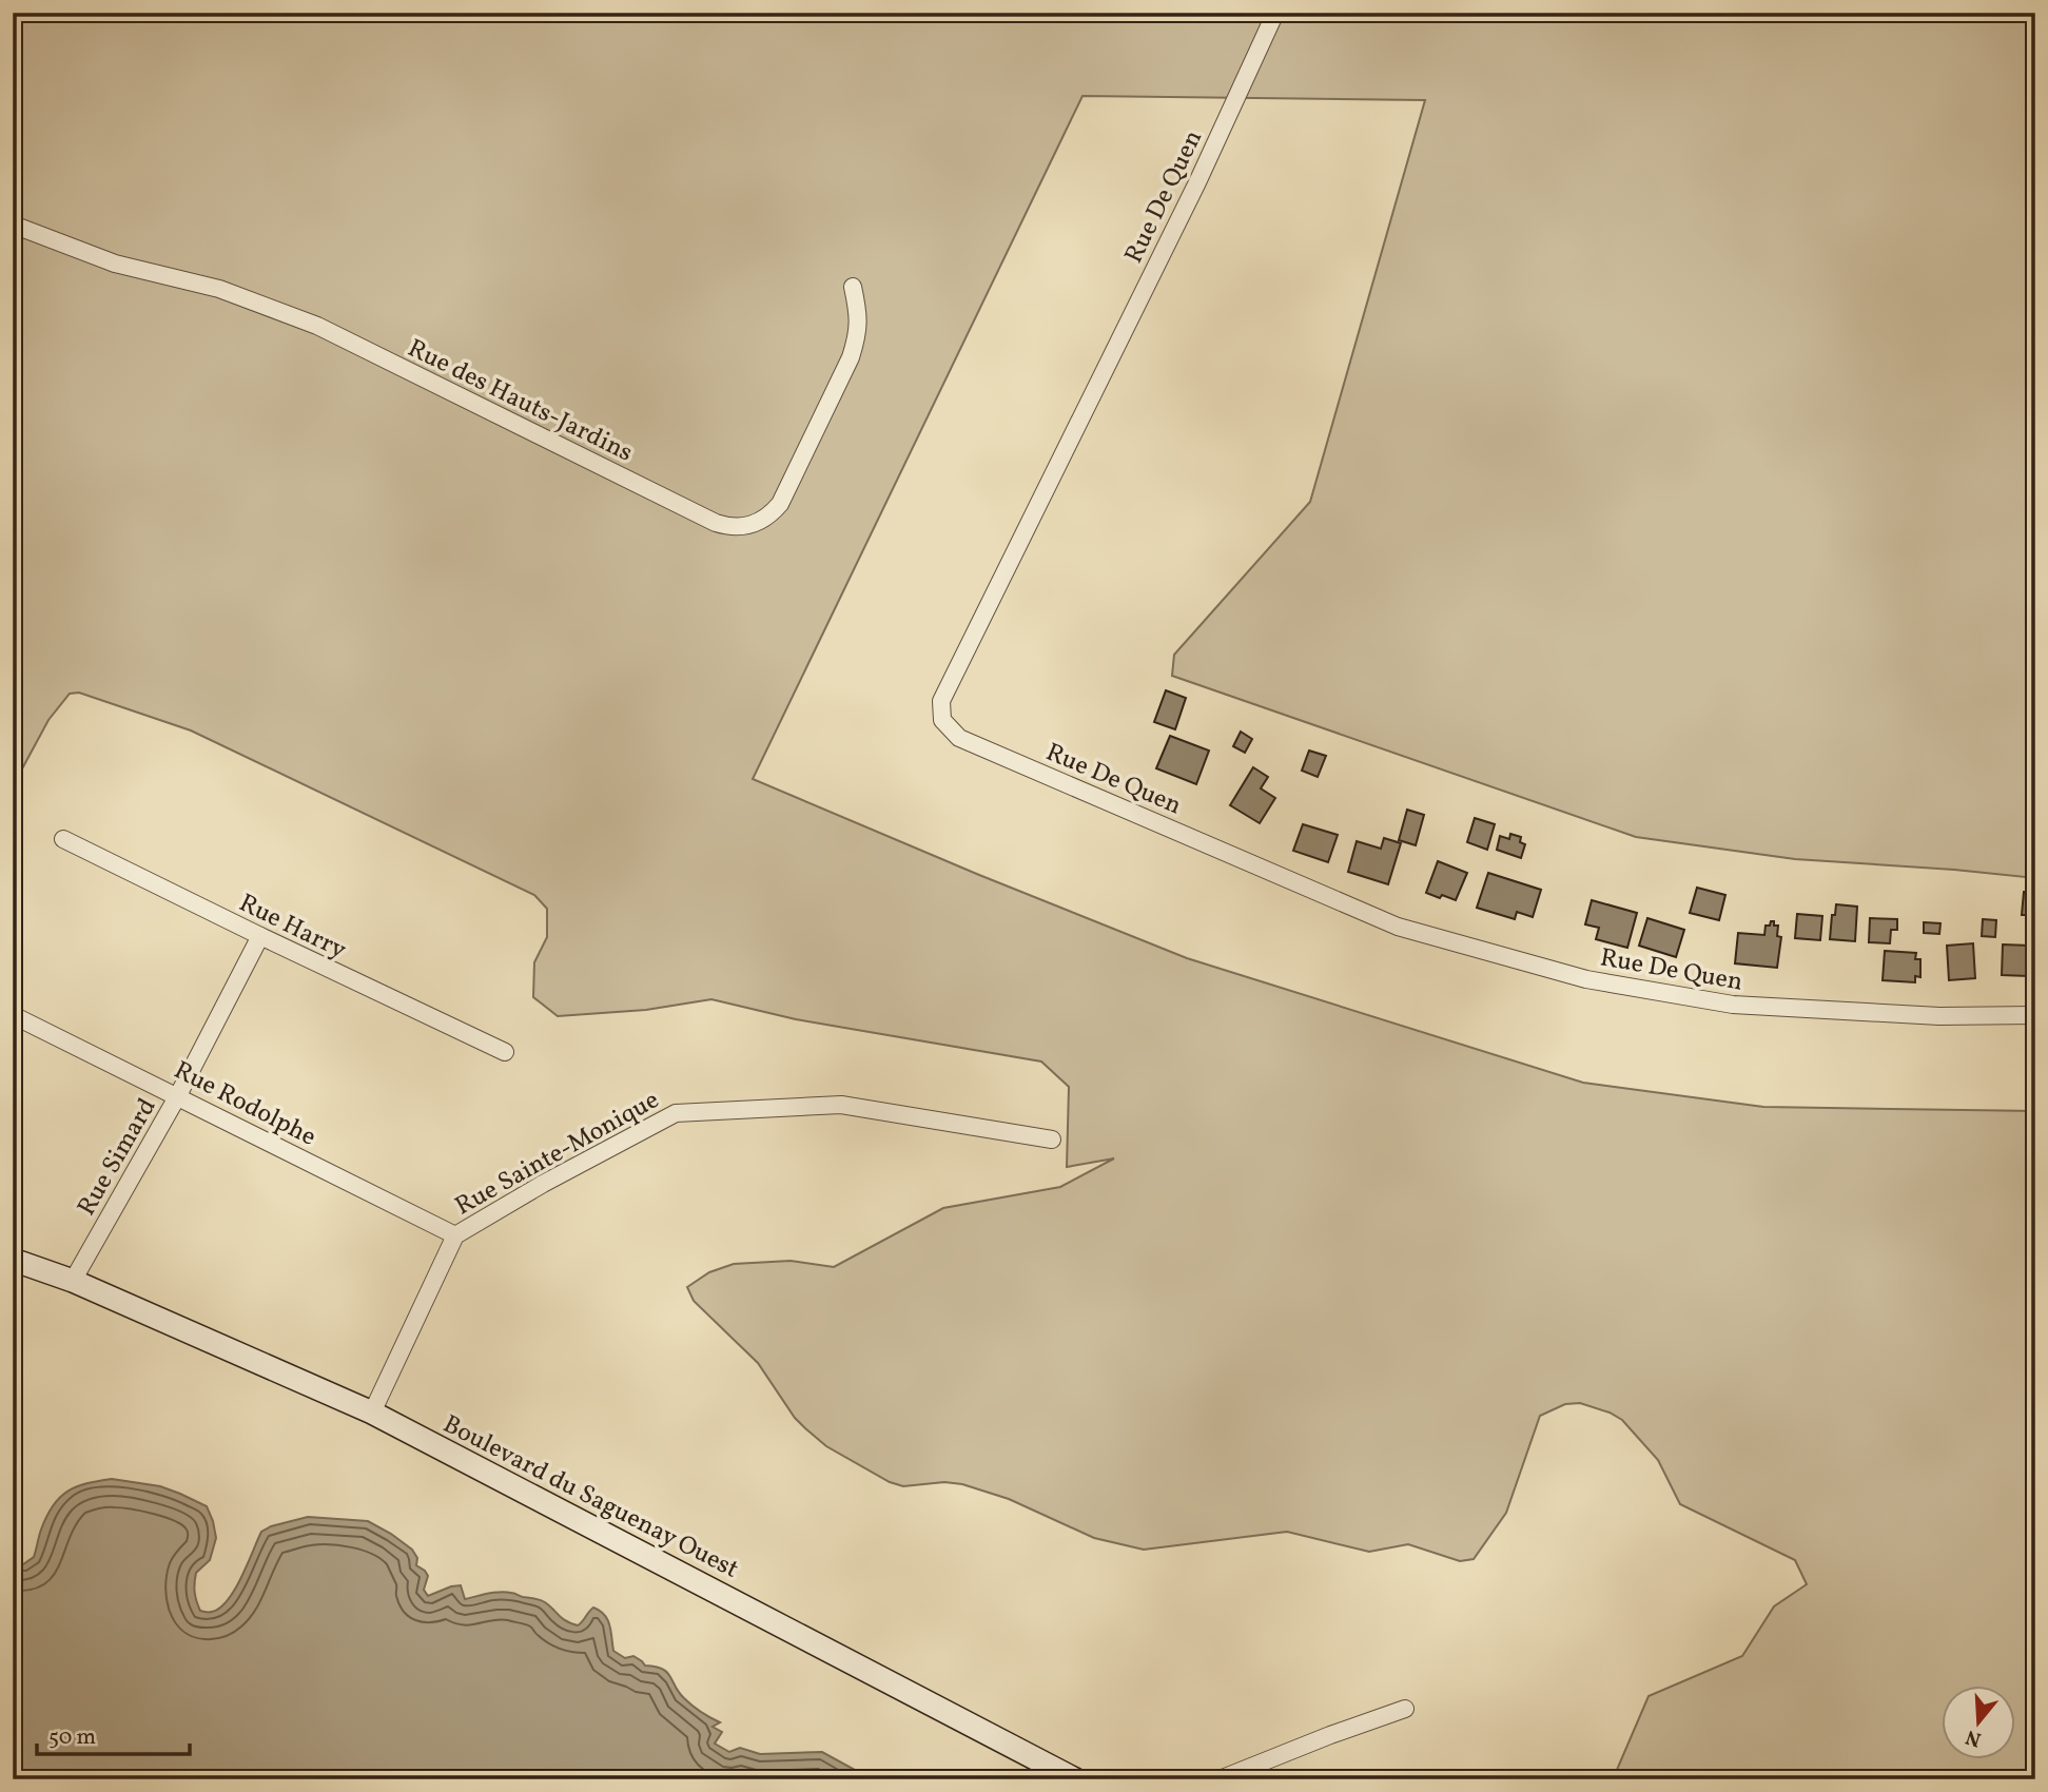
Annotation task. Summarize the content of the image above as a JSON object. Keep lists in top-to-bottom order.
{
  "streets": {
    "main road": ["Boulevard du Saguenay Ouest"],
    "street": [
      "Rue De Quen",
      "Rue des Hauts-Jardins",
      "Rue Harry",
      "Rue Rodolphe",
      "Rue Sainte-Monique",
      "Rue Simard"
    ]
  },
  "crossings": [
    ["Rue Harry", "Rue Simard"],
    ["Rue Rodolphe", "Rue Sainte-Monique"],
    ["Rue Rodolphe", "Rue Simard"],
    ["Rue Sainte-Monique", "Boulevard du Saguenay Ouest"],
    ["Rue Simard", "Boulevard du Saguenay Ouest"]
  ],
  "scale_bar": "50 m",
  "north": "bottom"
}
